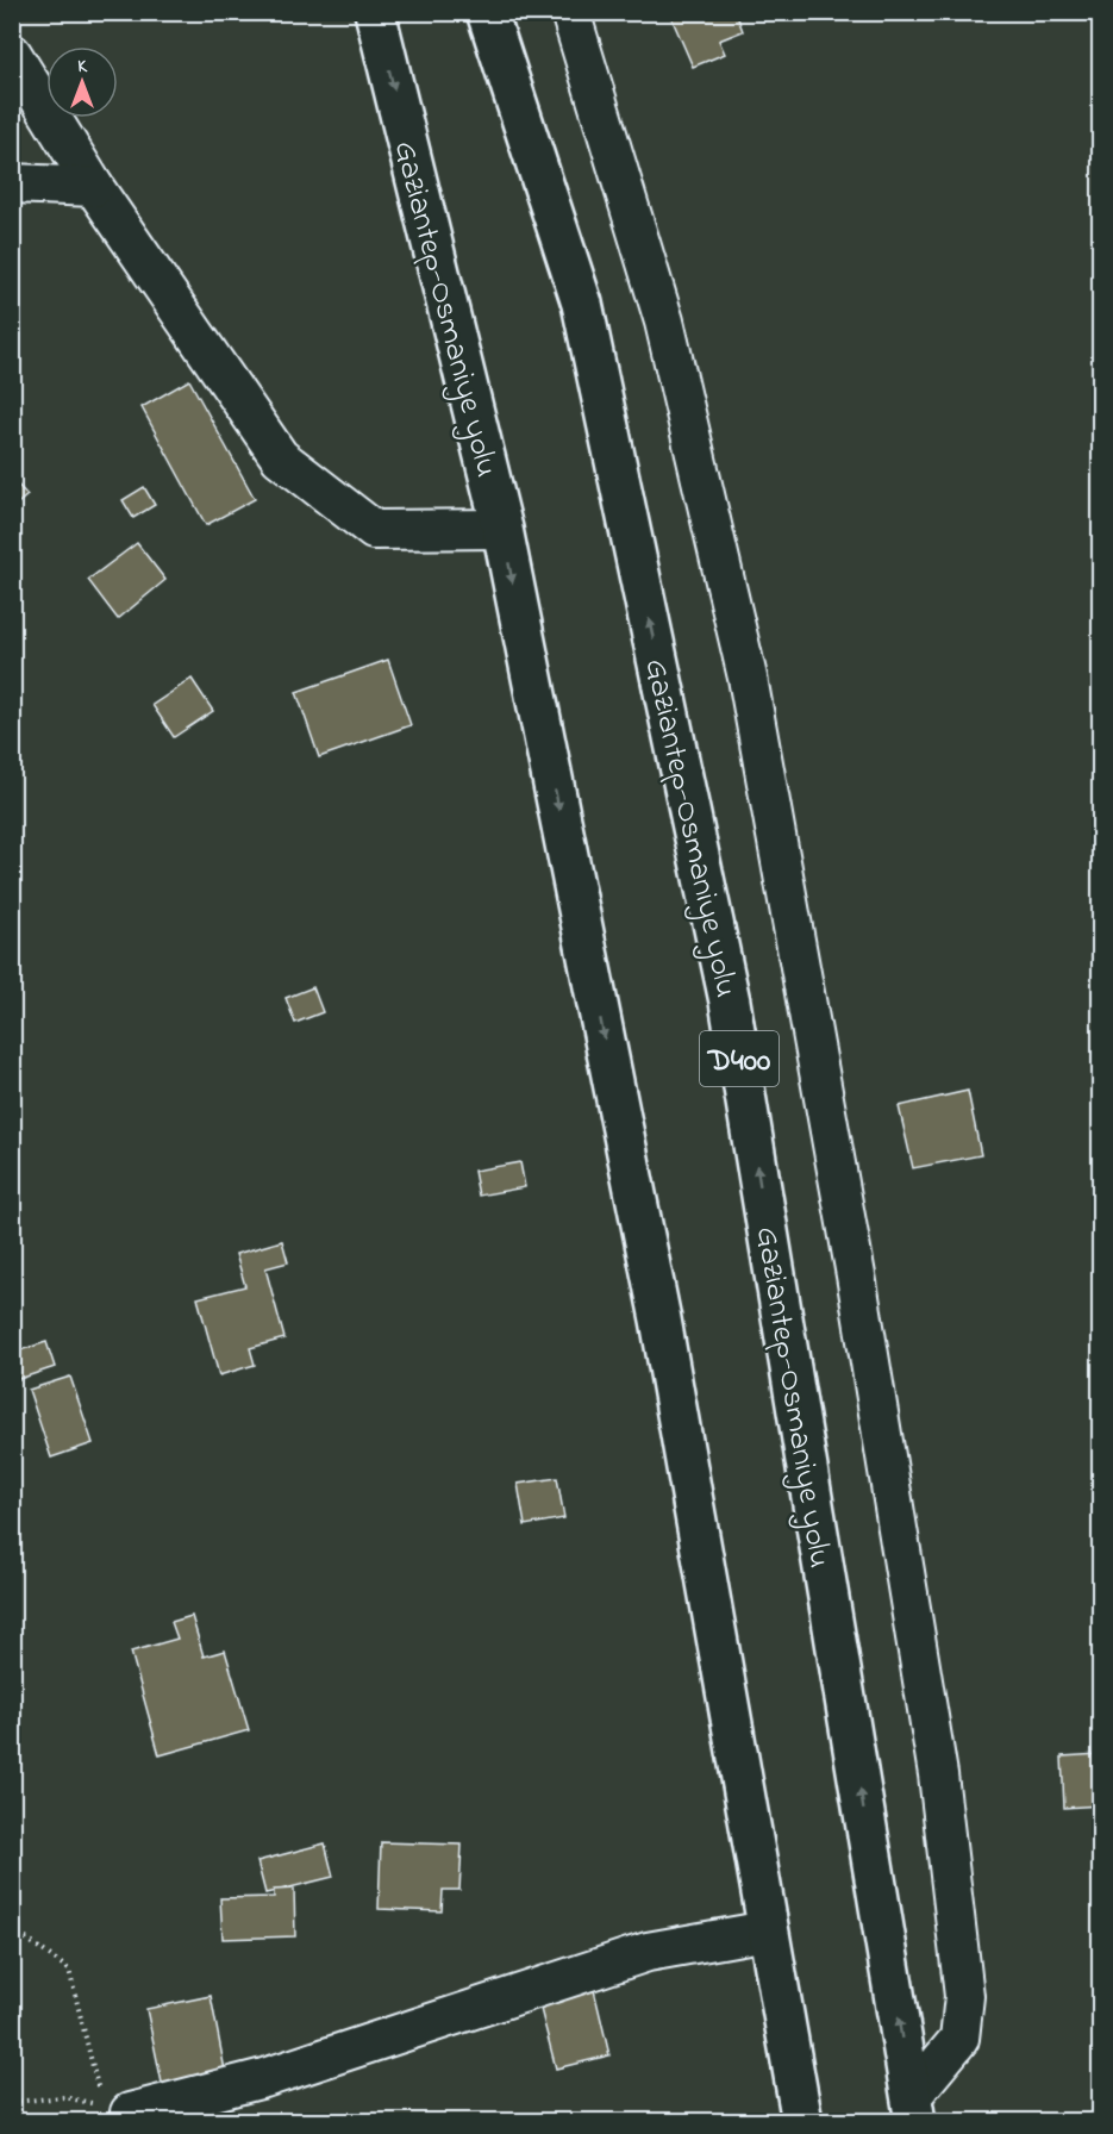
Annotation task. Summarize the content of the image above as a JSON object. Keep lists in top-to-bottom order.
{
  "streets": {
    "highway": ["Gaziantep-Osmaniye yolu", "D400"]
  },
  "north": "top"
}
